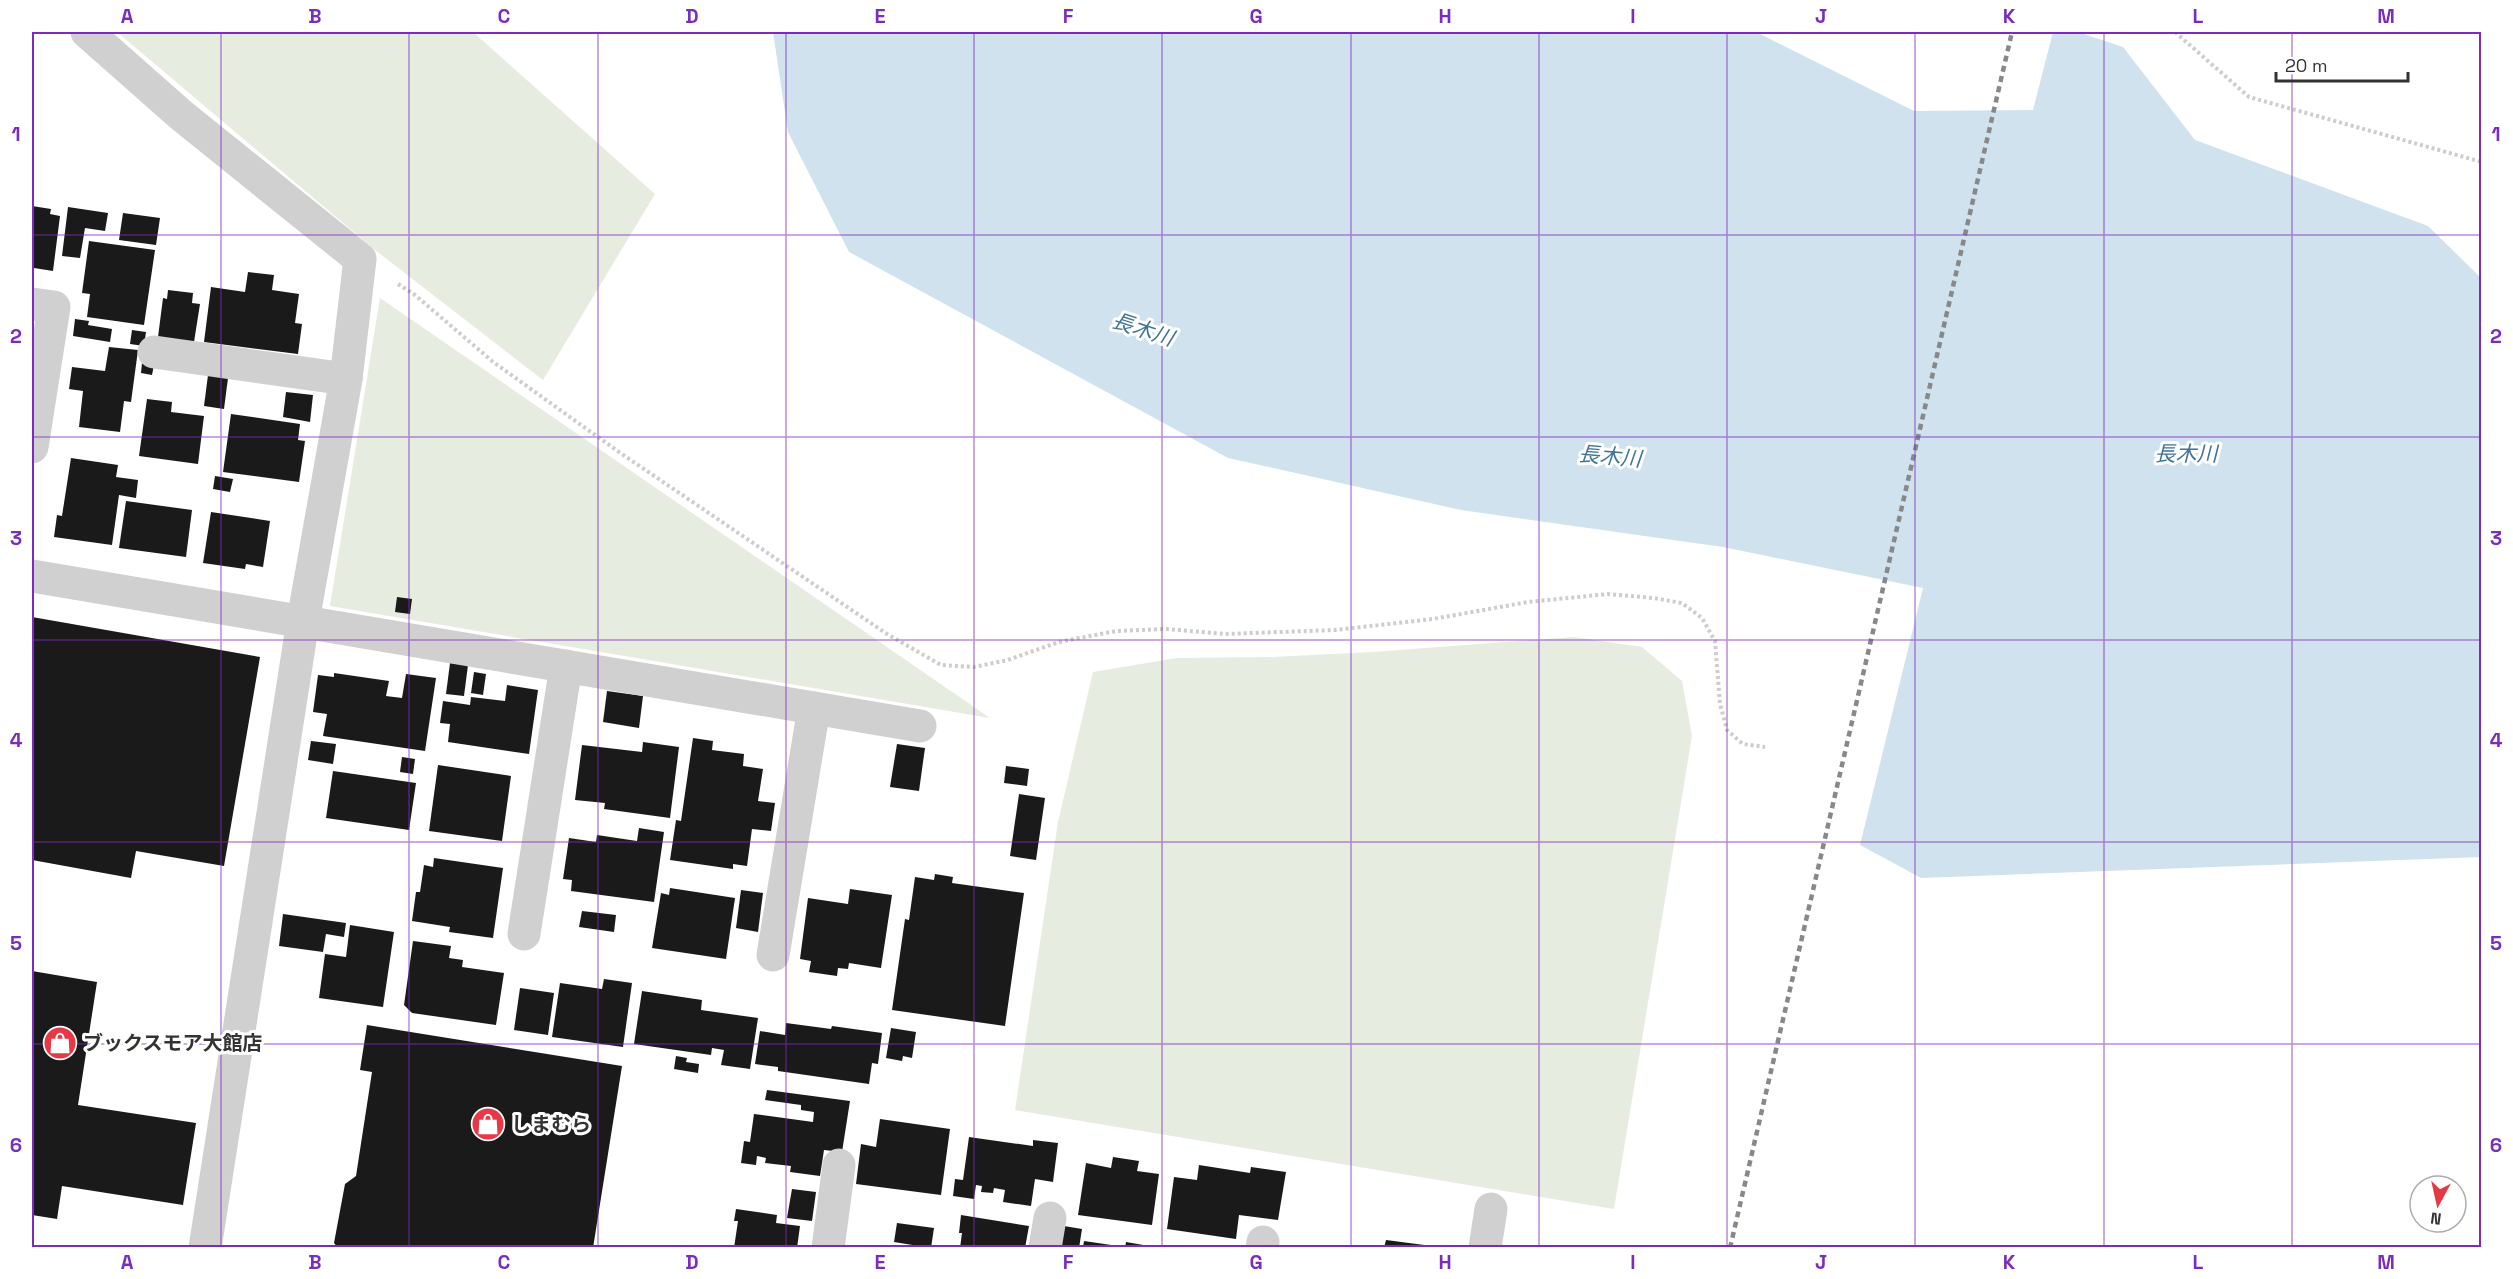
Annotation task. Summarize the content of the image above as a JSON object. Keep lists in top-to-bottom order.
{
  "water": ["長木川"],
  "places": {
    "shop": ["ブックスモア大館店", "しまむら"]
  },
  "scale_bar": "20 m",
  "north": "bottom",
  "grid": {
    "columns": [
      "A",
      "B",
      "C",
      "D",
      "E",
      "F",
      "G",
      "H",
      "I",
      "J",
      "K",
      "L",
      "M"
    ],
    "rows": [
      "1",
      "2",
      "3",
      "4",
      "5",
      "6"
    ]
  }
}
